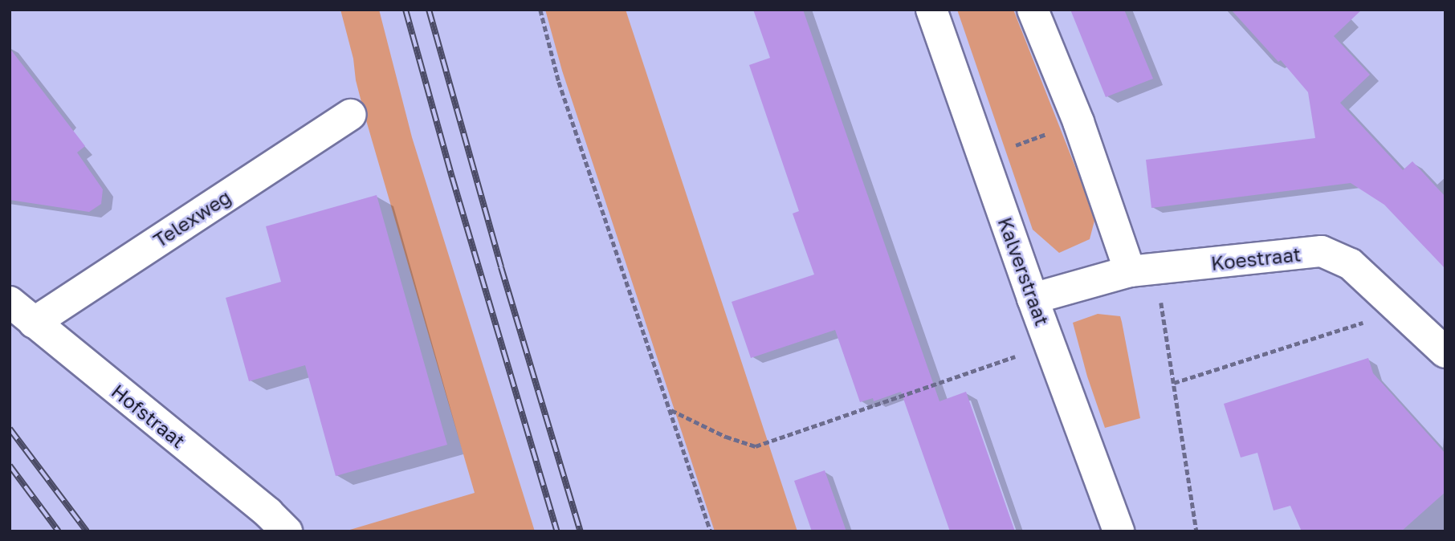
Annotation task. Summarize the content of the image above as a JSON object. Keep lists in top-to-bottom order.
{
  "streets": {
    "street": [
      "Telexweg",
      "Koestraat",
      "Kalverstraat",
      "Hofstraat"
    ]
  },
  "crossings": [
    ["Telexweg", "Hofstraat"],
    ["Koestraat", "Kalverstraat"]
  ]
}
